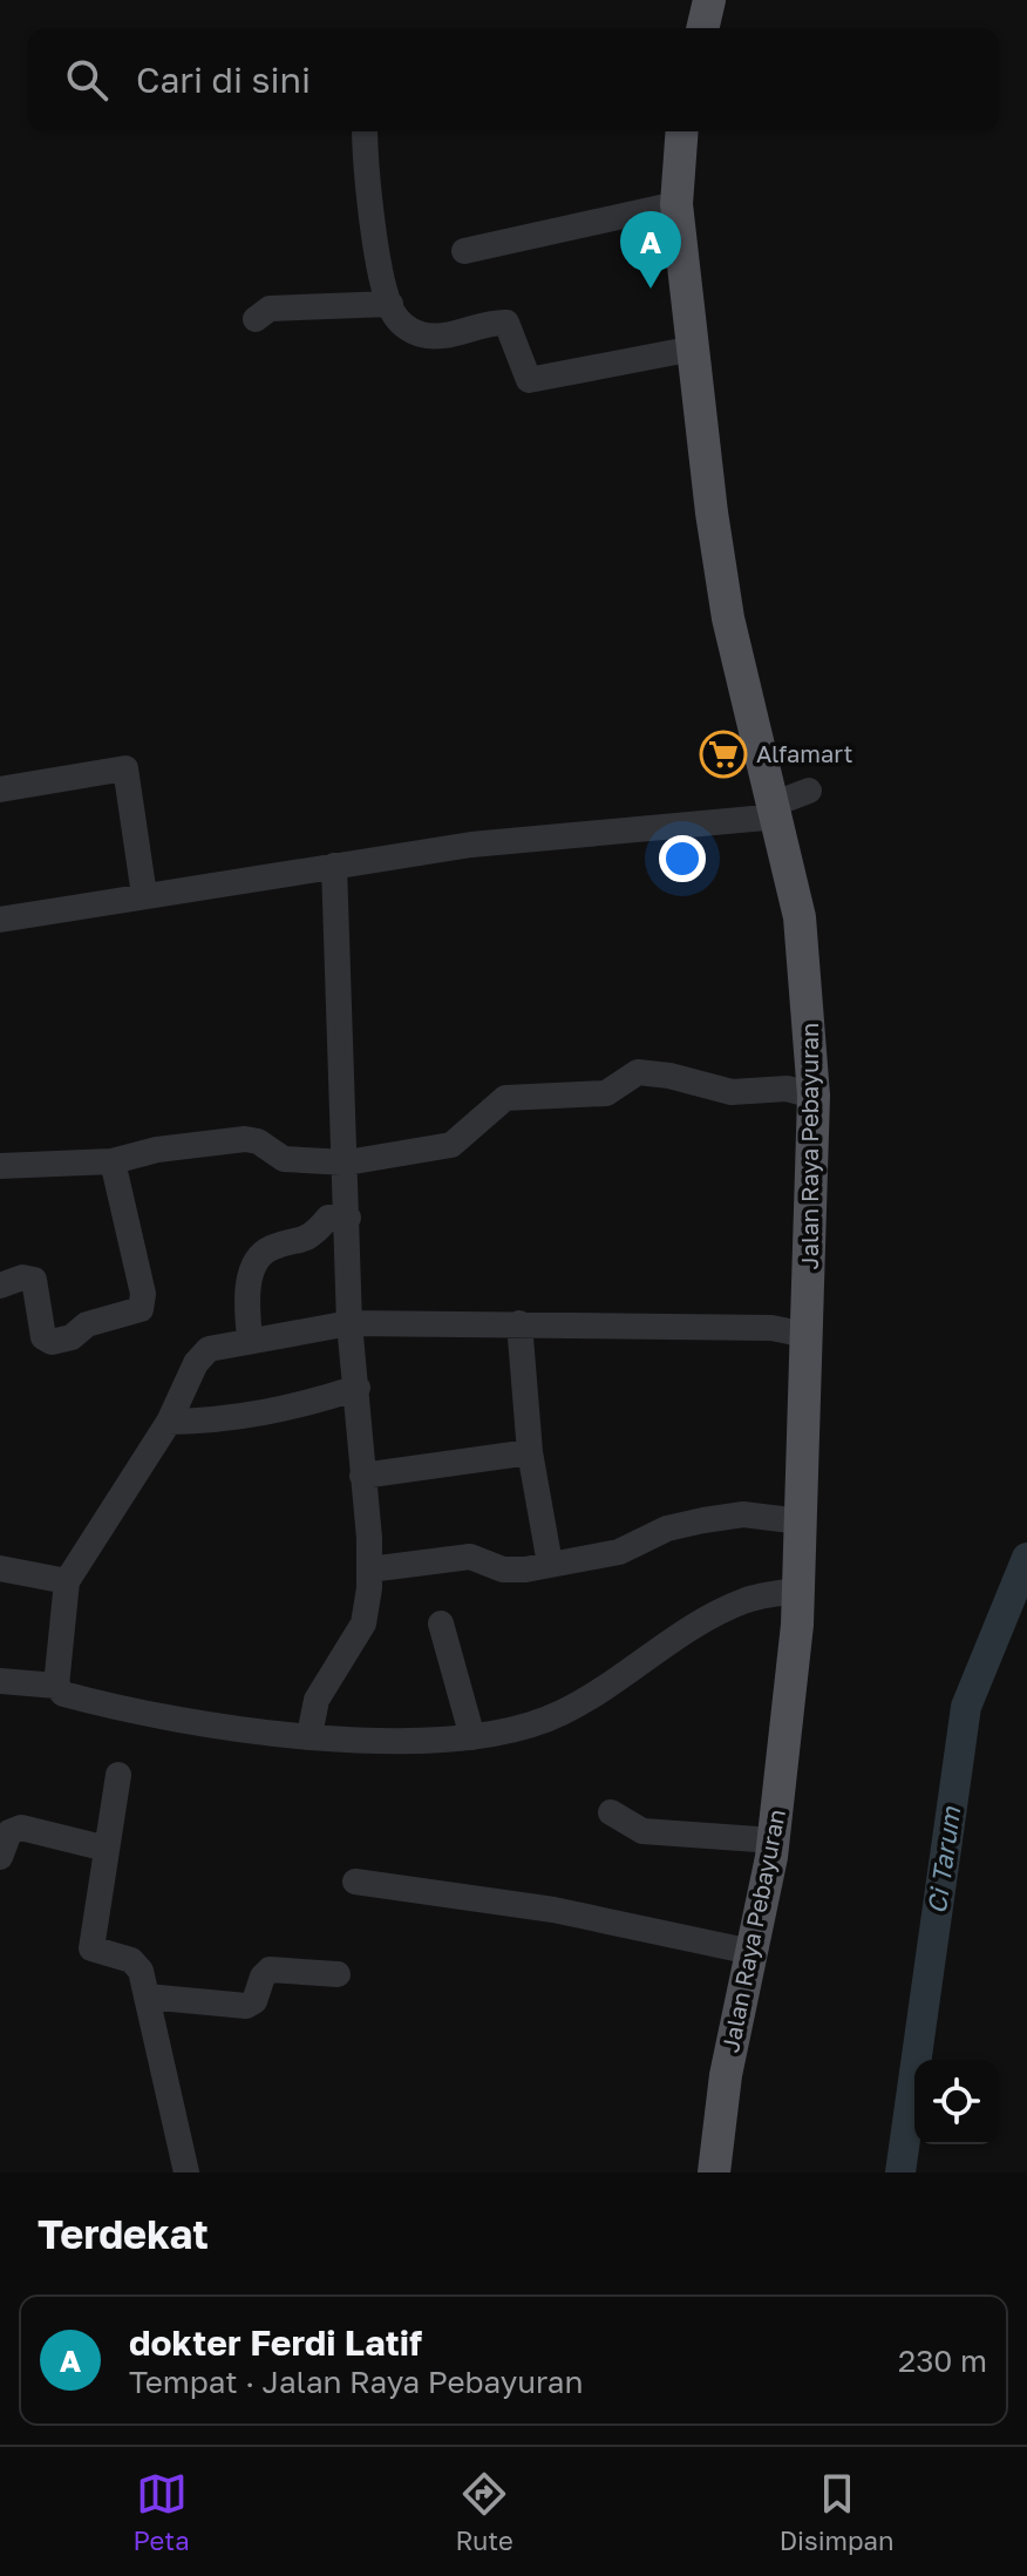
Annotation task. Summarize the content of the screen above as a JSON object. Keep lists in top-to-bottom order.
{
  "streets": {
    "main road": ["Jalan Raya Pebayuran"]
  },
  "water": ["Ci Tarum"],
  "places": {
    "supermarket": ["Alfamart"]
  },
  "page": {
    "search": "Cari di sini",
    "pins": "A",
    "heading": "Terdekat",
    "list": [
      {
        "mark": "A",
        "name": "dokter Ferdi Latif",
        "note": "Tempat · Jalan Raya Pebayuran",
        "value": "230 m"
      }
    ],
    "nav": ["Peta", "Rute", "Disimpan"]
  }
}
